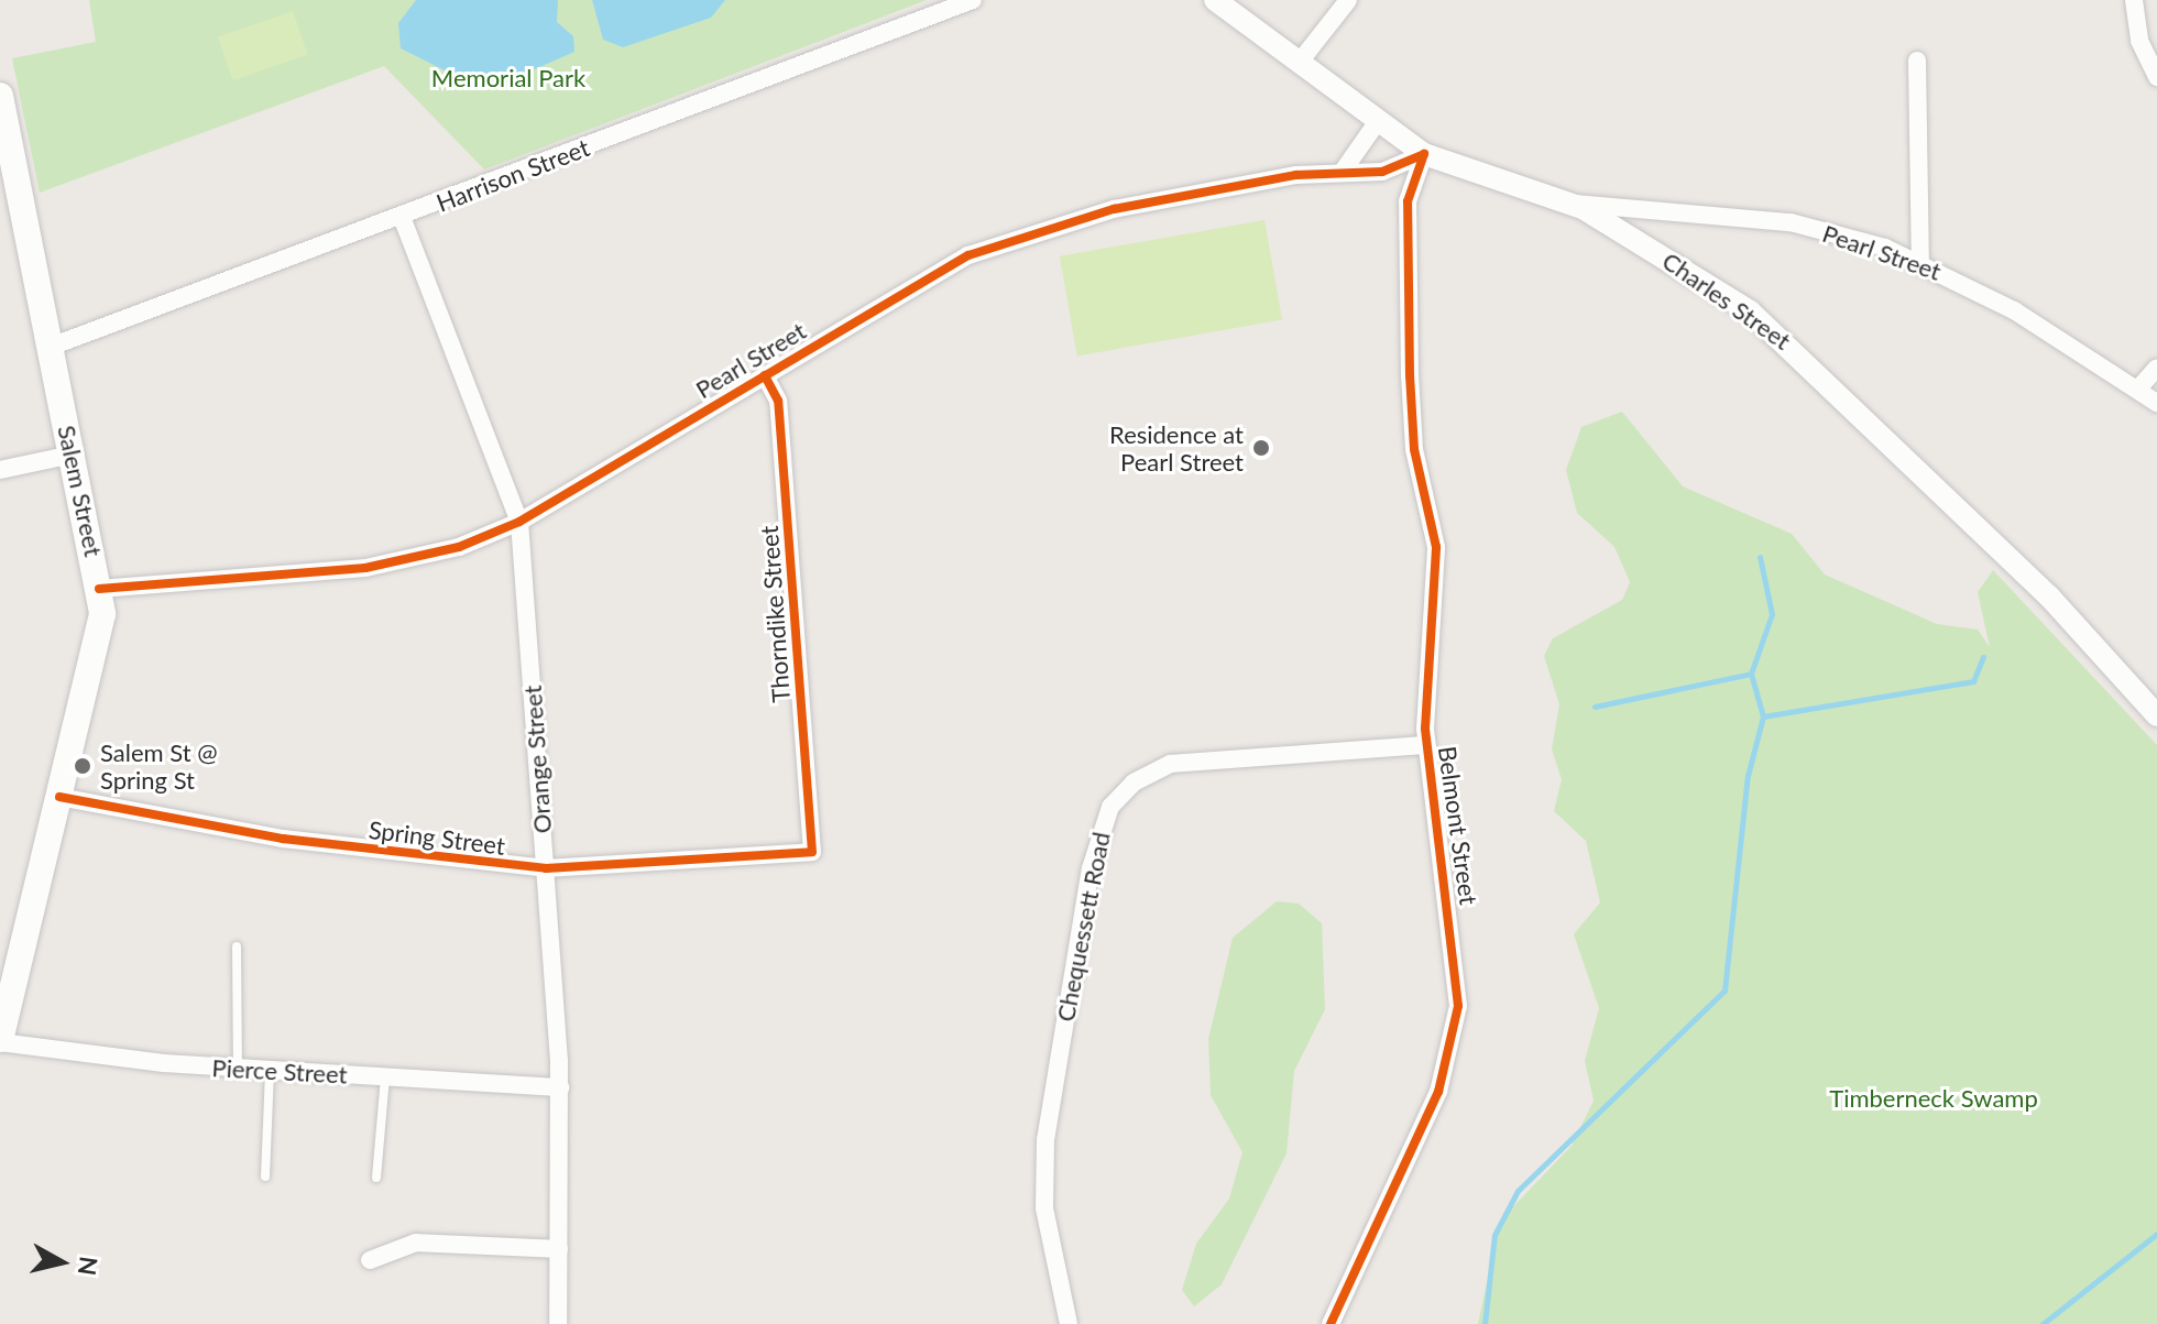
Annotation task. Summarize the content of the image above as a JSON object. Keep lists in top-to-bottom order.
{
  "streets": {
    "main road": ["Salem Street"],
    "street": [
      "Harrison Street",
      "Pearl Street",
      "Charles Street",
      "Thorndike Street",
      "Orange Street",
      "Belmont Street",
      "Spring Street",
      "Chequessett Road",
      "Pierce Street"
    ]
  },
  "crossings": [
    ["Harrison Street", "Salem Street"],
    ["Harrison Street", "Orange Street"],
    ["Pearl Street", "Charles Street"],
    ["Pearl Street", "Salem Street"],
    ["Pearl Street", "Thorndike Street"],
    ["Pearl Street", "Orange Street"],
    ["Pearl Street", "Belmont Street"],
    ["Charles Street", "Belmont Street"],
    ["Salem Street", "Spring Street"],
    ["Salem Street", "Pierce Street"],
    ["Thorndike Street", "Spring Street"],
    ["Orange Street", "Spring Street"],
    ["Orange Street", "Pierce Street"],
    ["Belmont Street", "Chequessett Road"]
  ],
  "parks": ["Memorial Park", "Timberneck Swamp"],
  "places": ["Residence at Pearl Street", "Salem St @ Spring St"],
  "north": "right"
}
